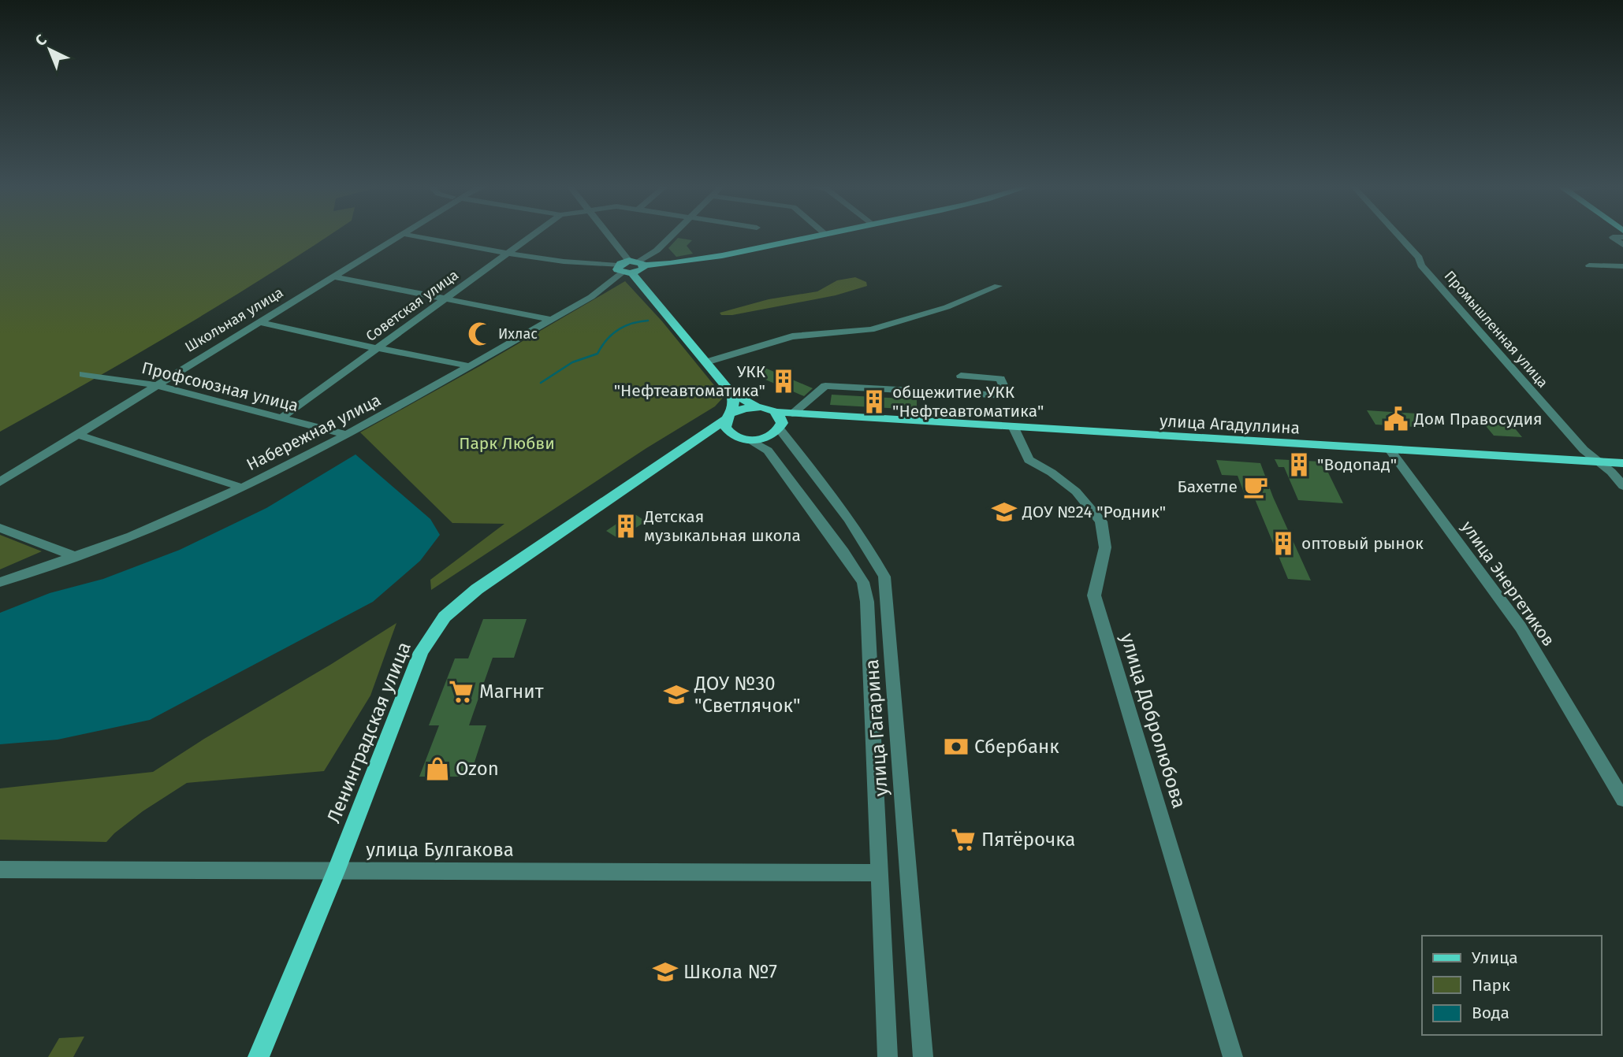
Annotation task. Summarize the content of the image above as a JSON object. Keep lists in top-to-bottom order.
{
  "streets": {
    "main road": ["улица Агадуллина", "Ленинградская улица"],
    "street": [
      "Советская улица",
      "Школьная улица",
      "Промышленная улица",
      "Профсоюзная улица",
      "Набережная улица",
      "улица Энергетиков",
      "улица Добролюбова",
      "улица Гагарина",
      "улица Булгакова"
    ]
  },
  "crossings": [
    ["Советская улица", "Профсоюзная улица"],
    ["Школьная улица", "Профсоюзная улица"],
    ["Промышленная улица", "улица Агадуллина"],
    ["Профсоюзная улица", "Набережная улица"],
    ["улица Агадуллина", "улица Энергетиков"],
    ["улица Агадуллина", "улица Добролюбова"],
    ["улица Гагарина", "улица Булгакова"],
    ["Ленинградская улица", "улица Булгакова"]
  ],
  "parks": ["Парк Любви"],
  "places": {
    "mosque": ["Ихлас"],
    "building": [
      "УКК \"Нефтеавтоматика\"",
      "общежитие УКК \"Нефтеавтоматика\"",
      "\"Водопад\"",
      "Детская музыкальная школа",
      "оптовый рынок"
    ],
    "public building": ["Дом Правосудия"],
    "cafe": ["Бахетле"],
    "school or university": ["ДОУ №24 \"Родник\"", "ДОУ №30 \"Светлячок\"", "Школа №7"],
    "supermarket": ["Магнит", "Пятёрочка"],
    "bank": ["Сбербанк"],
    "shop": ["Ozon"]
  },
  "legend": ["Улица", "Парк", "Вода"],
  "north": "top left"
}
